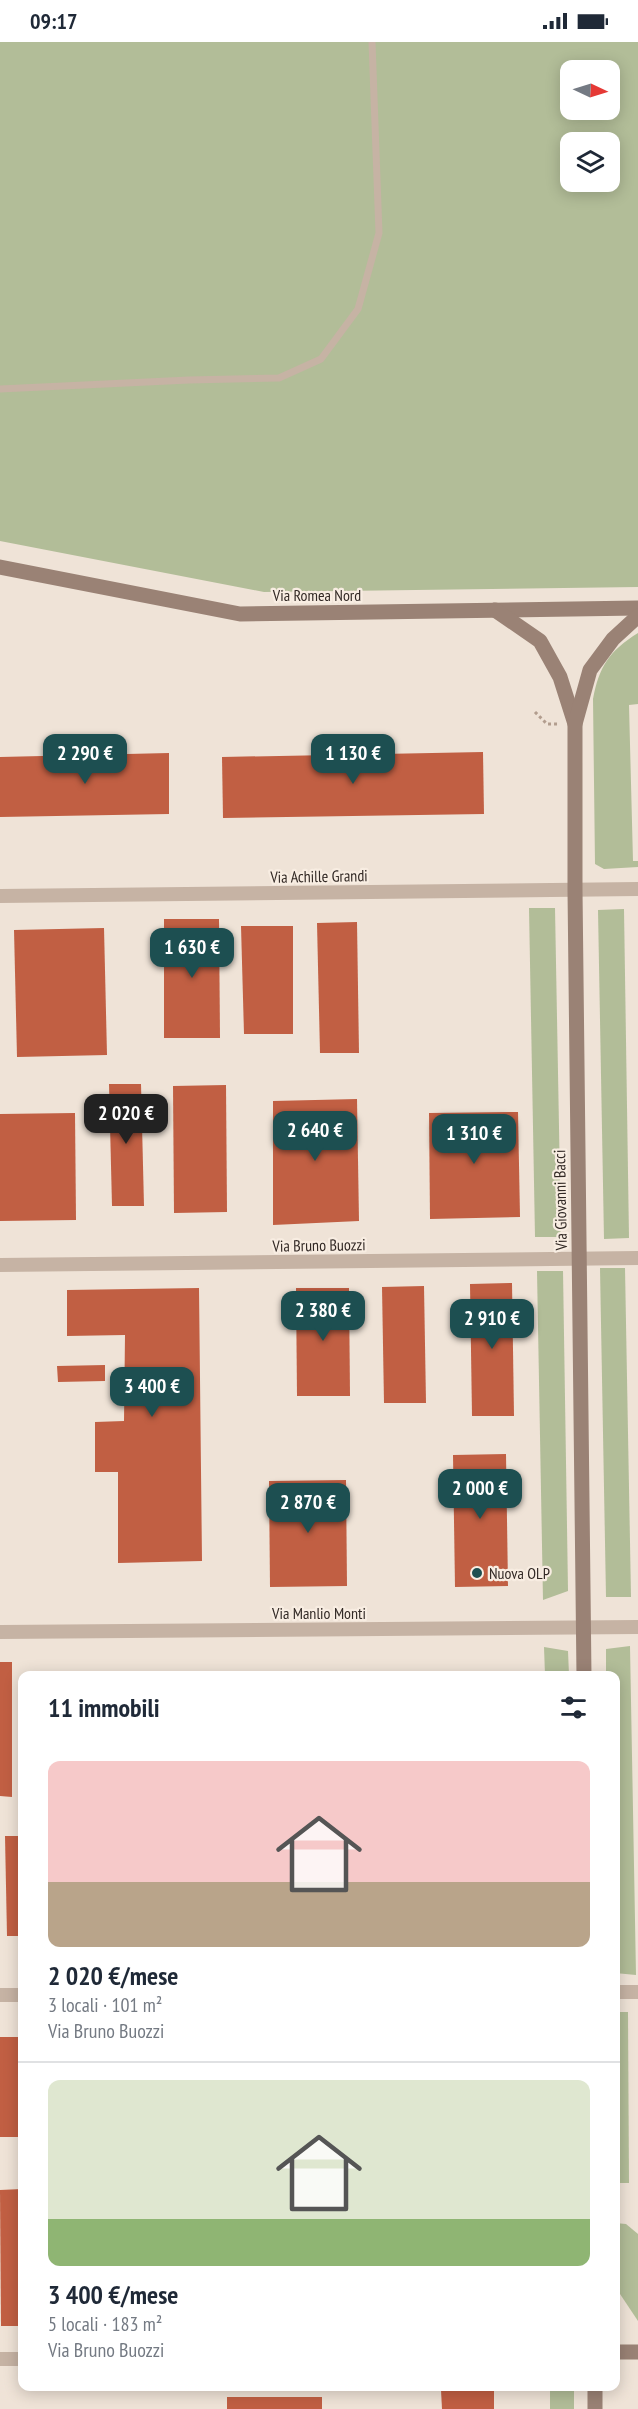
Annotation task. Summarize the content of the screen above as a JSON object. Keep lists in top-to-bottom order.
{
  "streets": {
    "main road": ["Via Romea Nord", "Via Giovanni Bacci"],
    "street": ["Via Achille Grandi", "Via Bruno Buozzi", "Via Manlio Monti"]
  },
  "crossings": [
    ["Via Romea Nord", "Via Giovanni Bacci"],
    ["Via Achille Grandi", "Via Giovanni Bacci"],
    ["Via Giovanni Bacci", "Via Bruno Buozzi"],
    ["Via Giovanni Bacci", "Via Manlio Monti"]
  ],
  "places": ["Nuova OLP"],
  "north": "right",
  "page": {
    "status": "09:17",
    "price": [
      "2 290 €",
      "1 130 €",
      "1 630 €",
      "2 020 €",
      "2 640 €",
      "1 310 €",
      "2 380 €",
      "2 910 €",
      "3 400 €",
      "2 000 €",
      "2 870 €"
    ],
    "heading": "11 immobili",
    "list": [
      {
        "name": "2 020 €/mese",
        "note": "3 locali · 101 m² · Via Bruno Buozzi"
      },
      {
        "name": "3 400 €/mese",
        "note": "5 locali · 183 m² · Via Bruno Buozzi"
      }
    ]
  }
}
